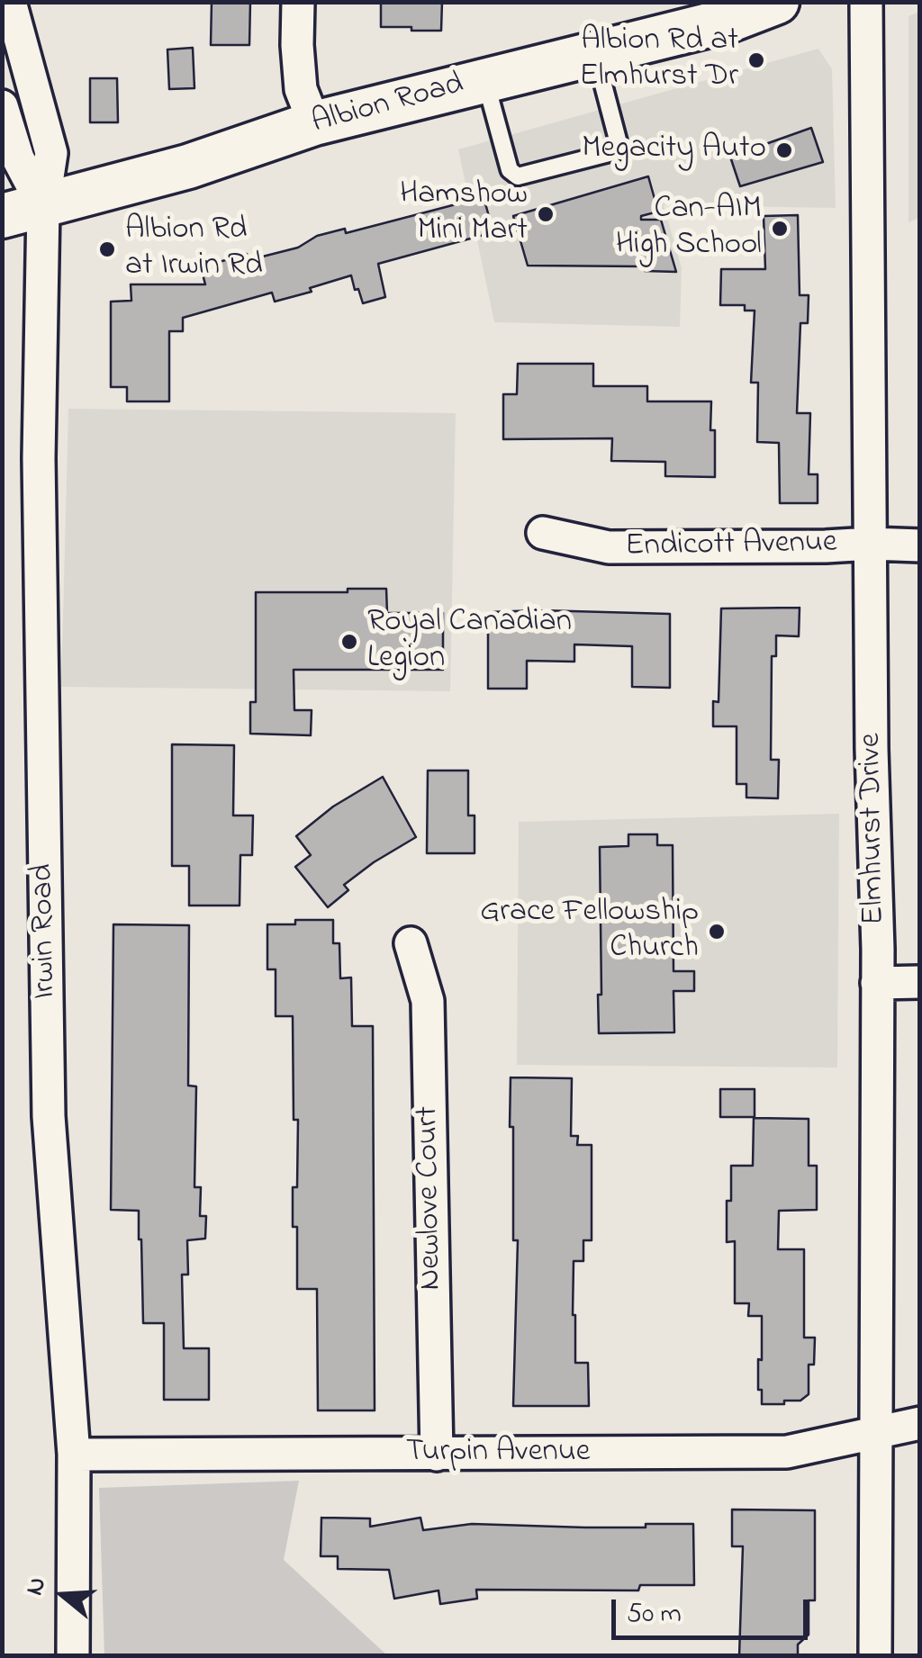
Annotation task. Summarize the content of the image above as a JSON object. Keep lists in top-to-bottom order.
{
  "streets": {
    "main road": ["Albion Road"],
    "street": [
      "Endicott Avenue",
      "Elmhurst Drive",
      "Irwin Road",
      "Newlove Court",
      "Turpin Avenue"
    ]
  },
  "crossings": [
    ["Albion Road", "Irwin Road"],
    ["Endicott Avenue", "Elmhurst Drive"],
    ["Elmhurst Drive", "Turpin Avenue"],
    ["Irwin Road", "Turpin Avenue"],
    ["Newlove Court", "Turpin Avenue"]
  ],
  "places": [
    "Albion Rd at Elmhurst Dr",
    "Megacity Auto",
    "Hamshow Mini Mart",
    "Can-AIM High School",
    "Albion Rd at Irwin Rd",
    "Royal Canadian Legion",
    "Grace Fellowship Church"
  ],
  "scale_bar": "50 m",
  "north": "left"
}
